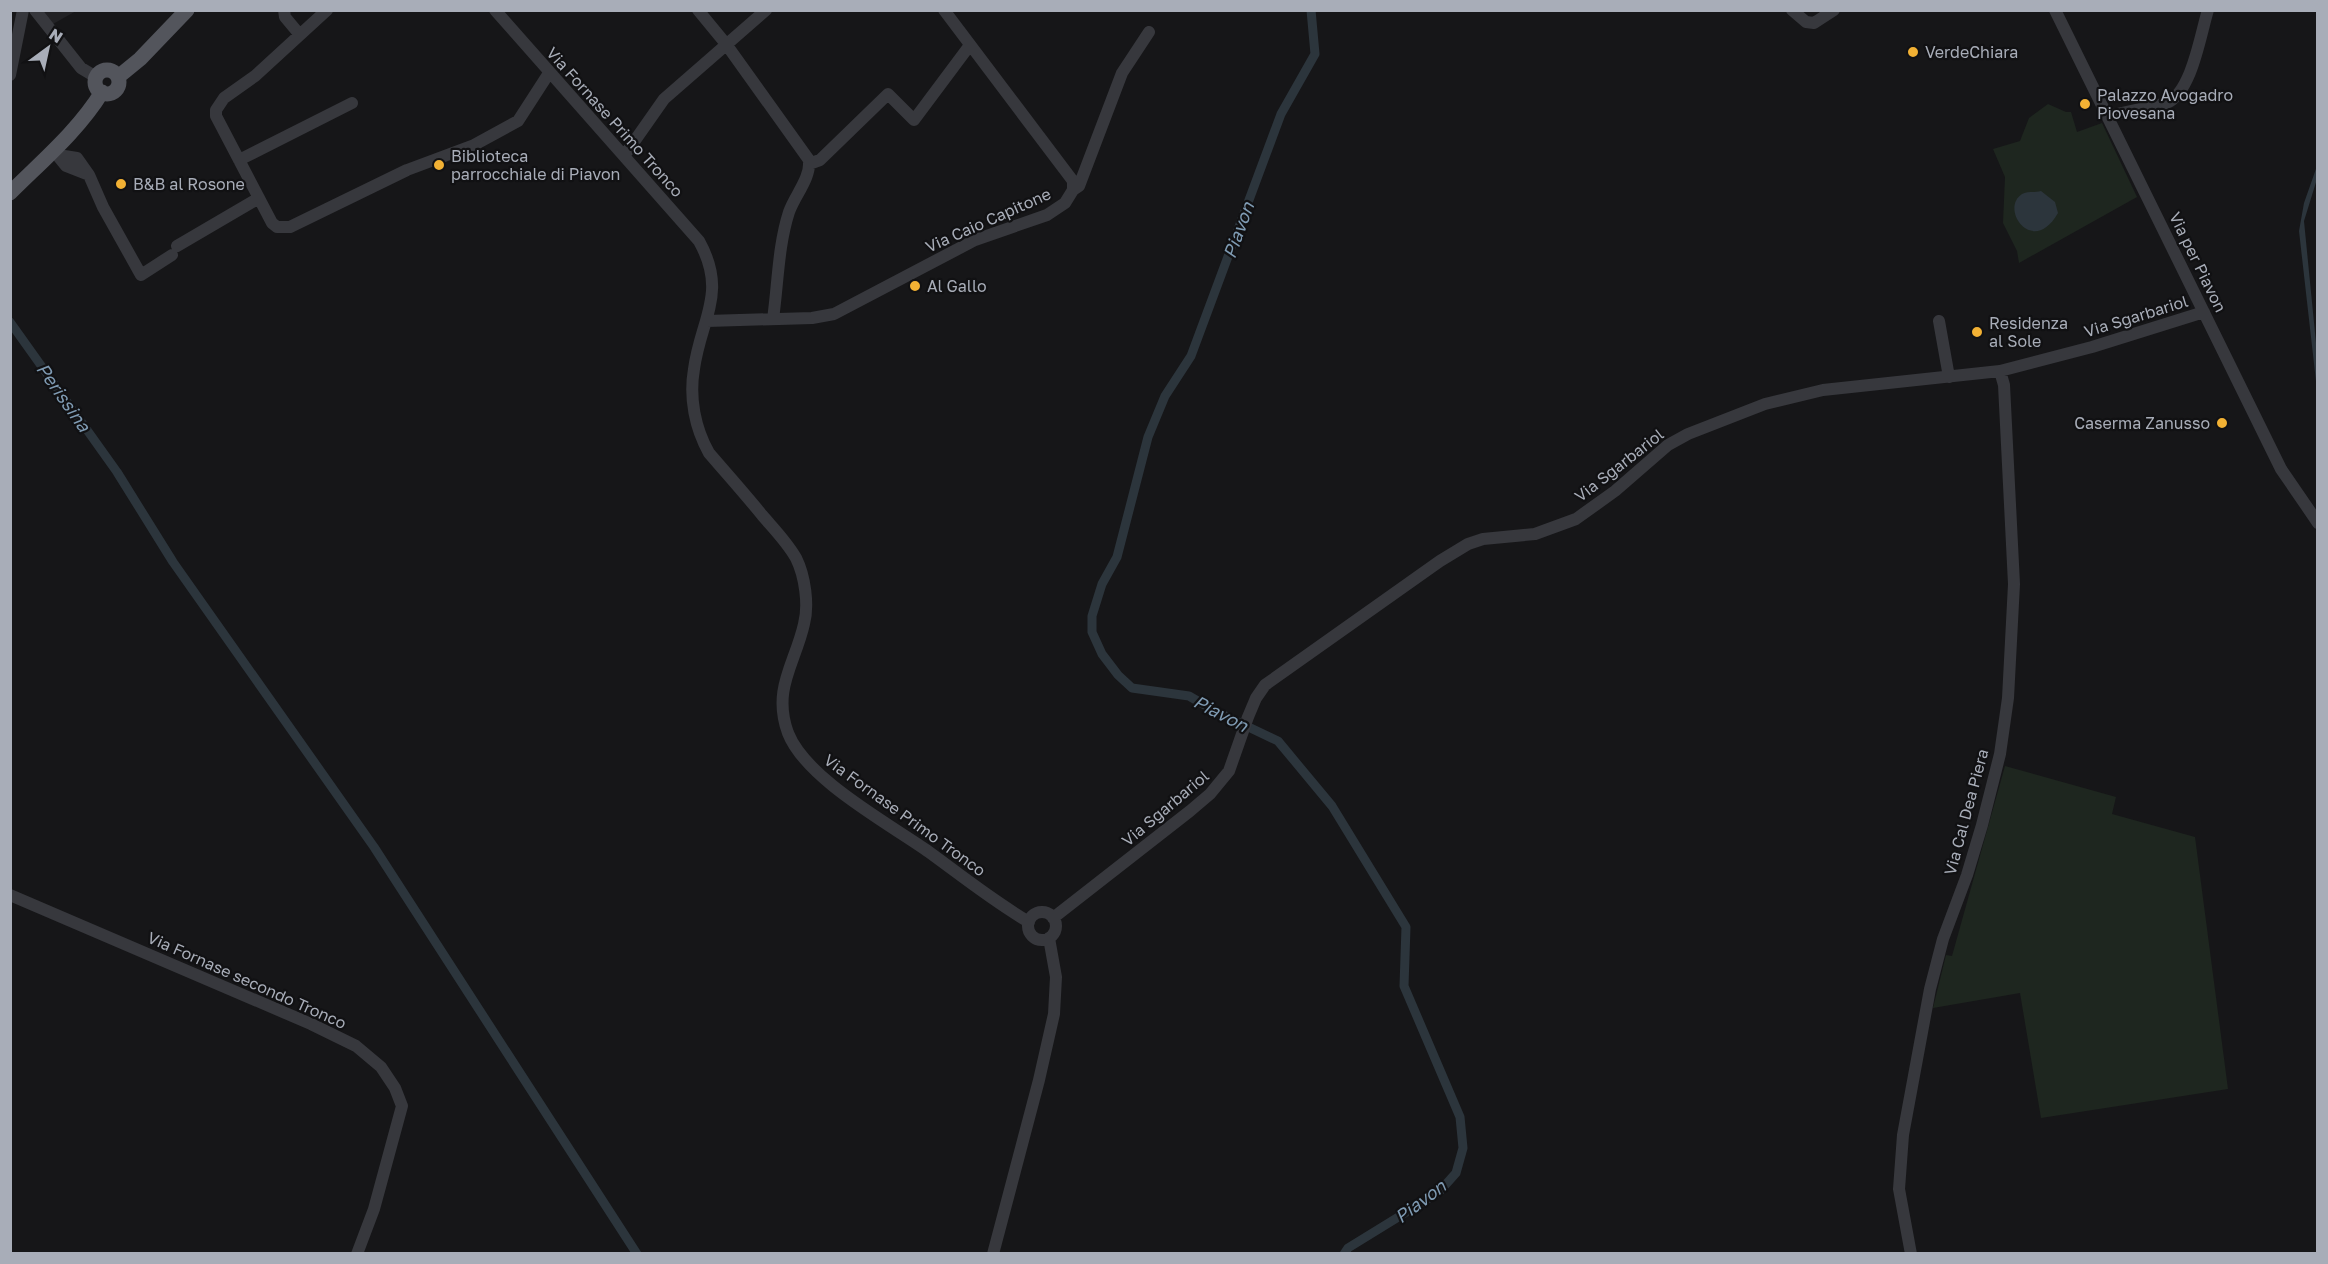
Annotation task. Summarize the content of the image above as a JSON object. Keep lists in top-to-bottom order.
{
  "streets": {
    "street": [
      "Via Fornase Primo Tronco",
      "Via Caio Capitone",
      "Via per Piavon",
      "Via Sgarbariol",
      "Via Cal Dea Piera",
      "Via Fornase secondo Tronco"
    ]
  },
  "crossings": [
    ["Via Fornase Primo Tronco", "Via Caio Capitone"],
    ["Via Fornase Primo Tronco", "Via Sgarbariol"],
    ["Via per Piavon", "Via Sgarbariol"],
    ["Via Sgarbariol", "Via Cal Dea Piera"]
  ],
  "water": ["Piavon", "Perissina"],
  "places": [
    "VerdeChiara",
    "Palazzo Avogadro Piovesana",
    "Biblioteca parrocchiale di Piavon",
    "B&B al Rosone",
    "Al Gallo",
    "Residenza al Sole",
    "Caserma Zanusso"
  ],
  "north": "top right"
}
